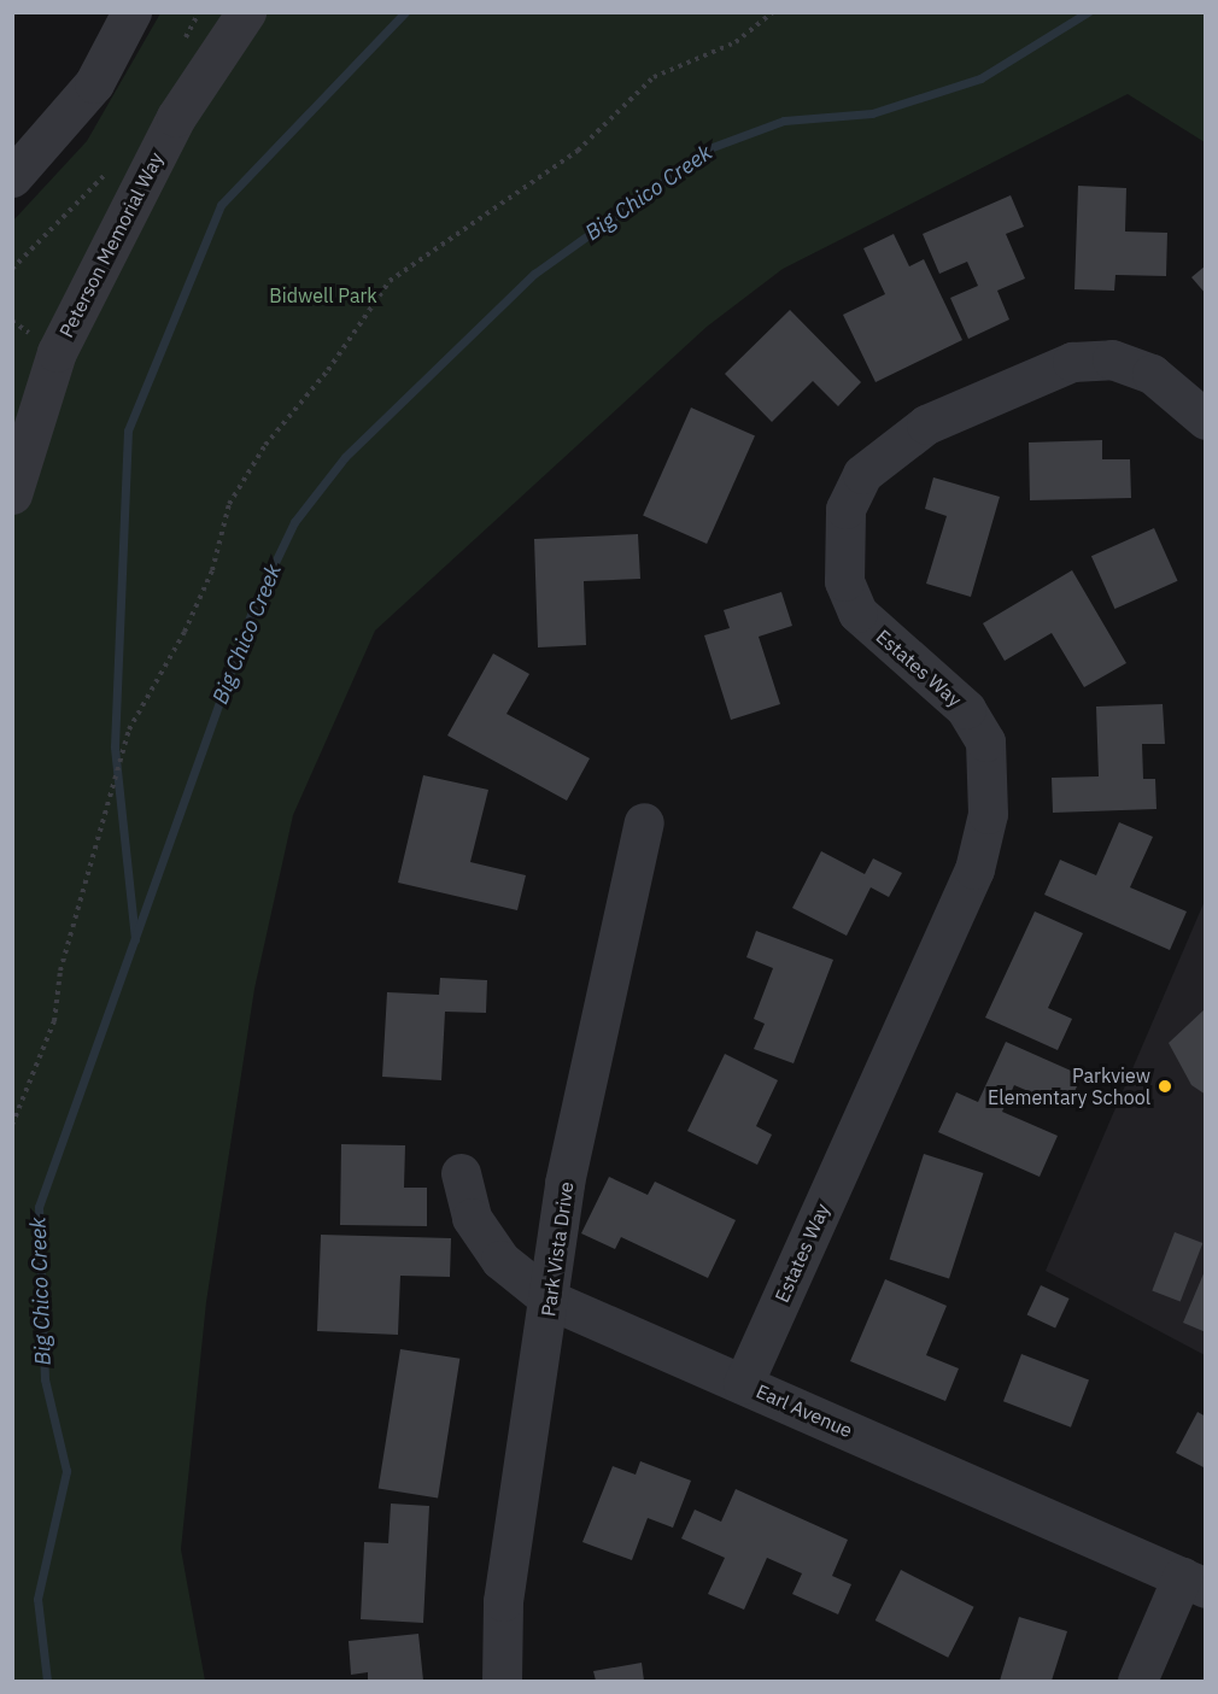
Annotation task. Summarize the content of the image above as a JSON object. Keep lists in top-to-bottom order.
{
  "streets": {
    "street": [
      "Peterson Memorial Way",
      "Estates Way",
      "Park Vista Drive",
      "Earl Avenue"
    ]
  },
  "crossings": [
    ["Estates Way", "Earl Avenue"],
    ["Park Vista Drive", "Earl Avenue"]
  ],
  "water": ["Big Chico Creek"],
  "parks": ["Bidwell Park"],
  "places": ["Parkview Elementary School"]
}
